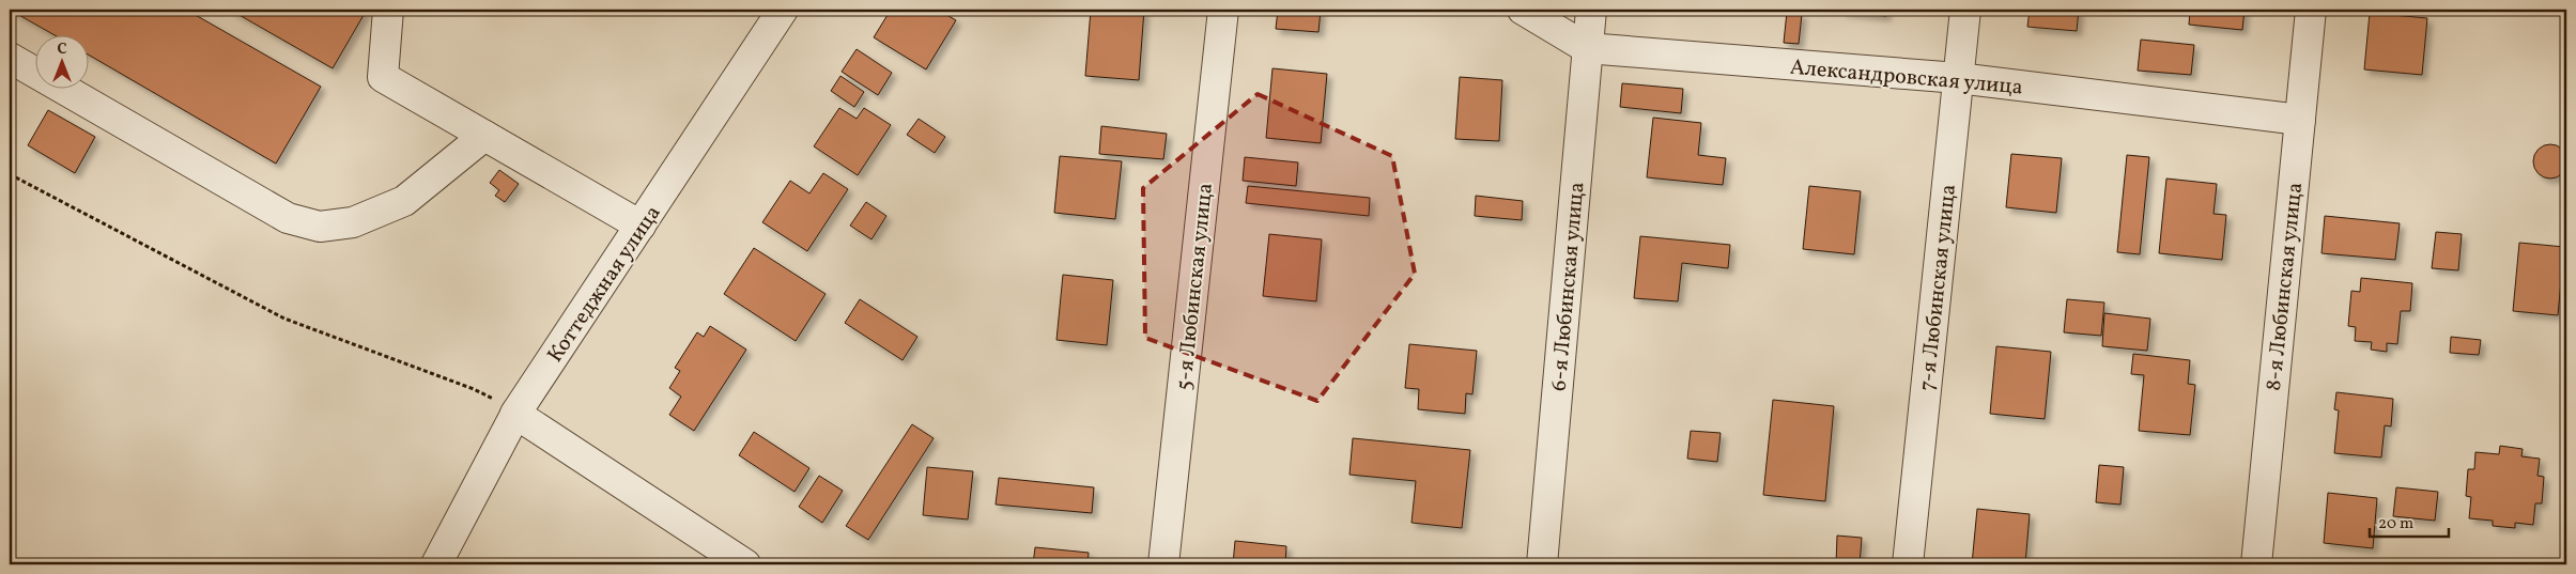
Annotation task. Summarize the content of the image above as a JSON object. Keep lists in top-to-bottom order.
{
  "streets": {
    "street": [
      "Александровская улица",
      "Коттеджная улица",
      "5-я Любинская улица",
      "6-я Любинская улица",
      "8-я Любинская улица",
      "7-я Любинская улица"
    ]
  },
  "crossings": [
    ["Александровская улица", "6-я Любинская улица"],
    ["Александровская улица", "8-я Любинская улица"],
    ["Александровская улица", "7-я Любинская улица"]
  ],
  "scale_bar": "20 m",
  "north": "top"
}
